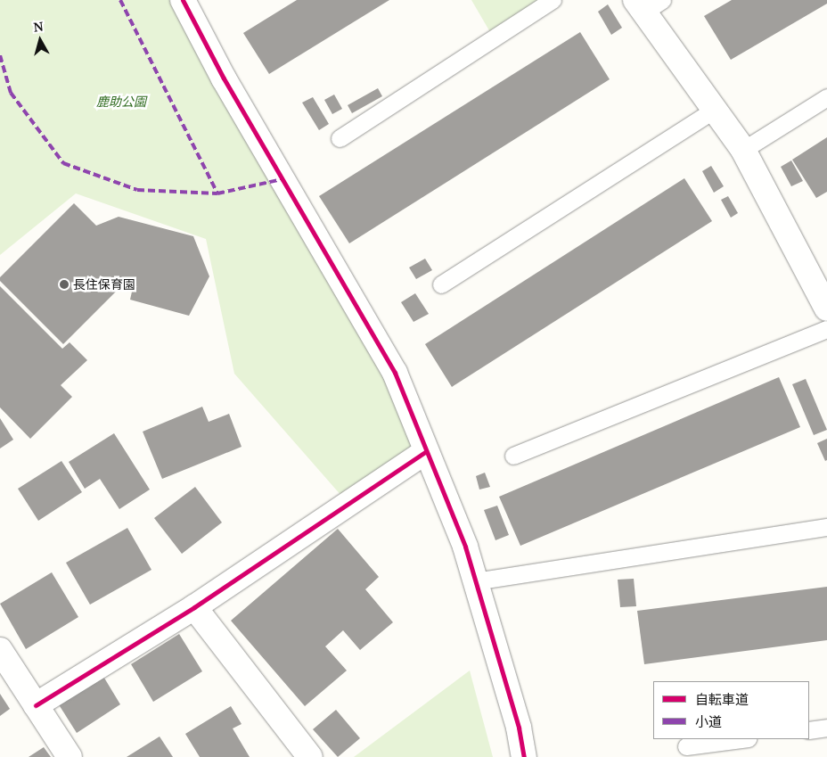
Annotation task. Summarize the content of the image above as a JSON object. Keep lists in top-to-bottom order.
{
  "parks": ["鹿助公園"],
  "places": ["長住保育園"],
  "legend": ["自転車道", "小道"],
  "north": "top"
}
